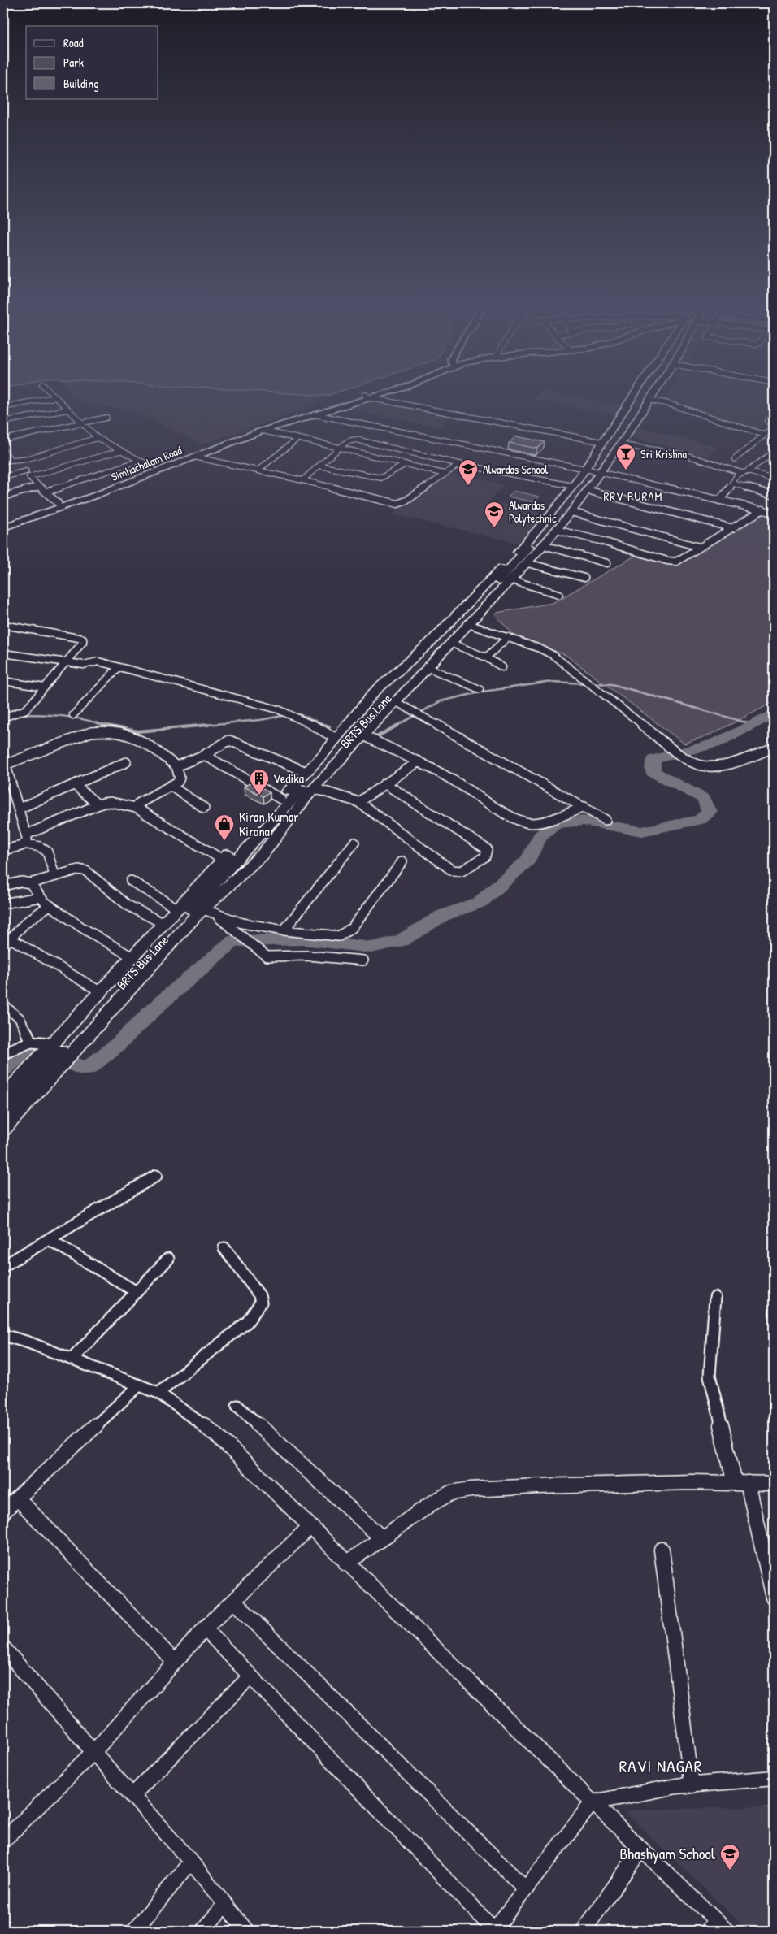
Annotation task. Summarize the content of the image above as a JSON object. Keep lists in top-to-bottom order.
{
  "streets": {
    "main road": ["Simhachalam Road", "BRTS Bus Lane"]
  },
  "districts": ["RRV PURAM", "RAVI NAGAR"],
  "places": {
    "bar": ["Sri Krishna"],
    "school or university": ["Alwardas School", "Alwardas Polytechnic", "Bhashyam School"],
    "building": ["Vedika"],
    "shop": ["Kiran Kumar Kirana"]
  },
  "legend": ["Road", "Park", "Building"]
}
